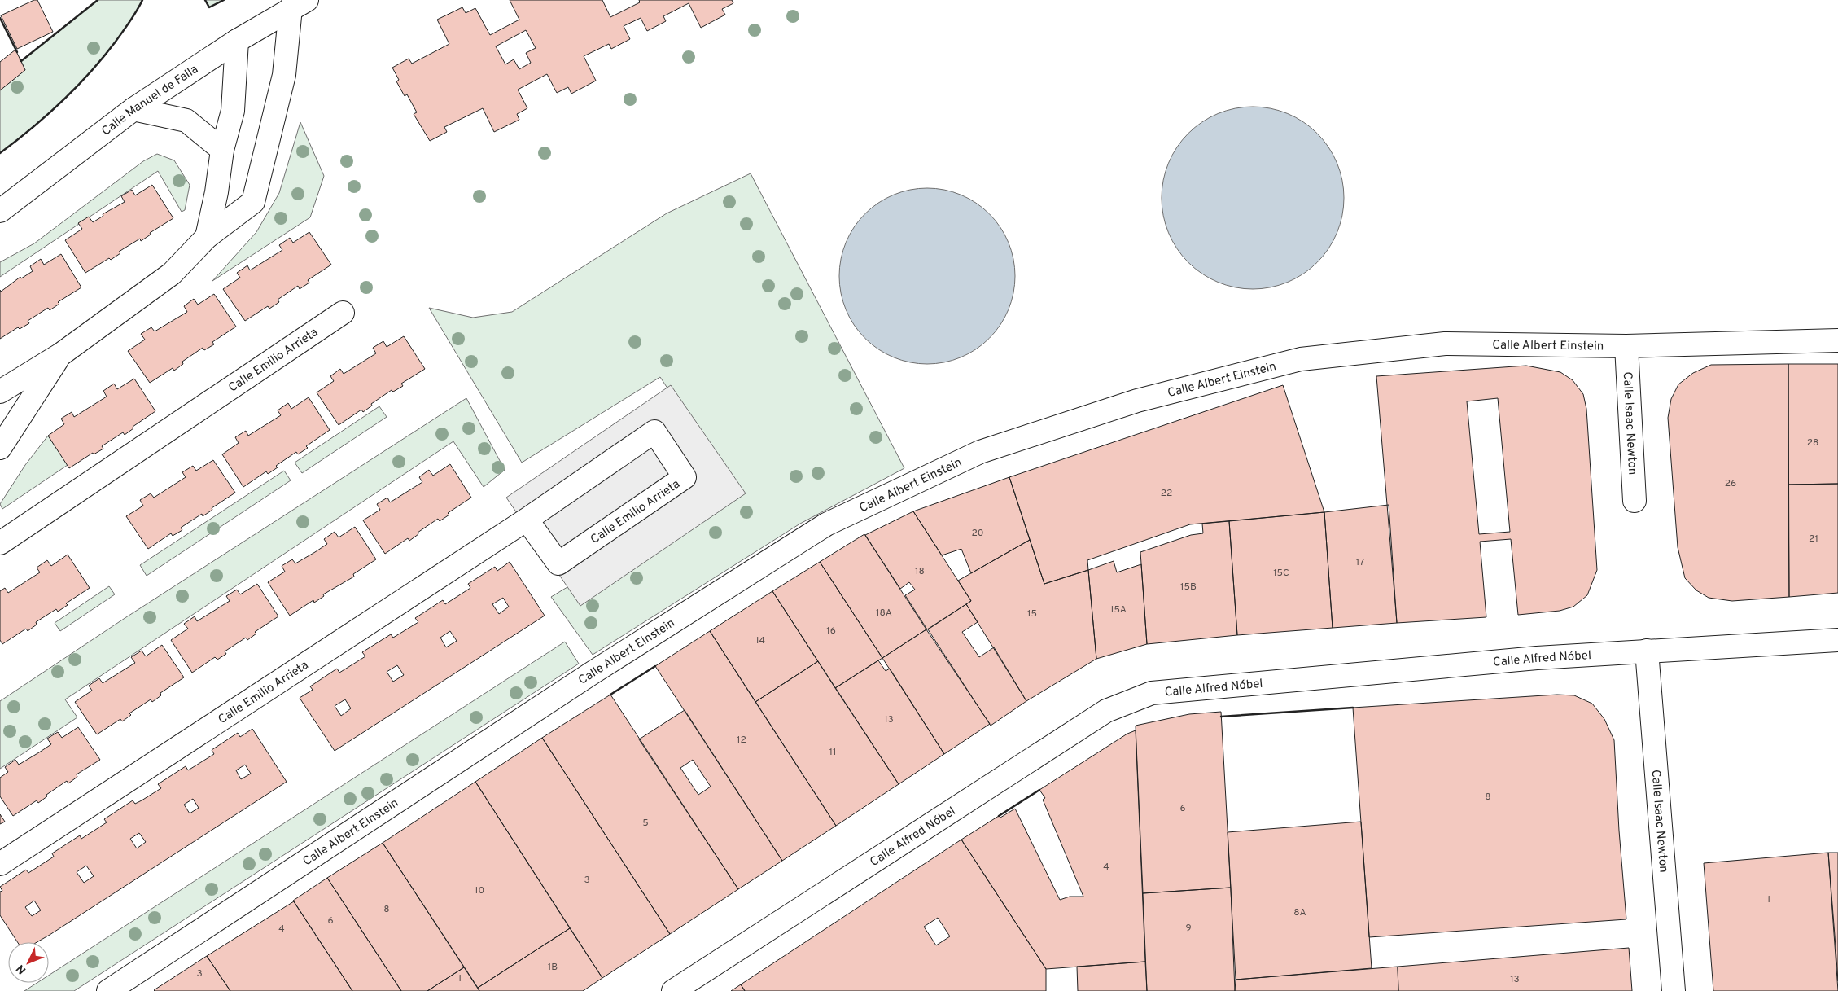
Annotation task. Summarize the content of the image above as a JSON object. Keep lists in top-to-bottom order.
{
  "streets": {
    "street": [
      "Calle Manuel de Falla",
      "Calle Albert Einstein",
      "Calle Emilio Arrieta",
      "Calle Isaac Newton",
      "Calle Alfred Nóbel"
    ]
  },
  "crossings": [
    ["Calle Albert Einstein", "Calle Isaac Newton"],
    ["Calle Isaac Newton", "Calle Alfred Nóbel"]
  ],
  "house_numbers": [
    "28",
    "26",
    "22",
    "20",
    "21",
    "17",
    "18",
    "15C",
    "15B",
    "15A",
    "18A",
    "15",
    "16",
    "14",
    "13",
    "12",
    "11",
    "8",
    "6",
    "5",
    "4",
    "3",
    "10",
    "1",
    "8",
    "8A",
    "6",
    "9",
    "4",
    "1B",
    "3",
    "1",
    "13"
  ],
  "north": "bottom left"
}
